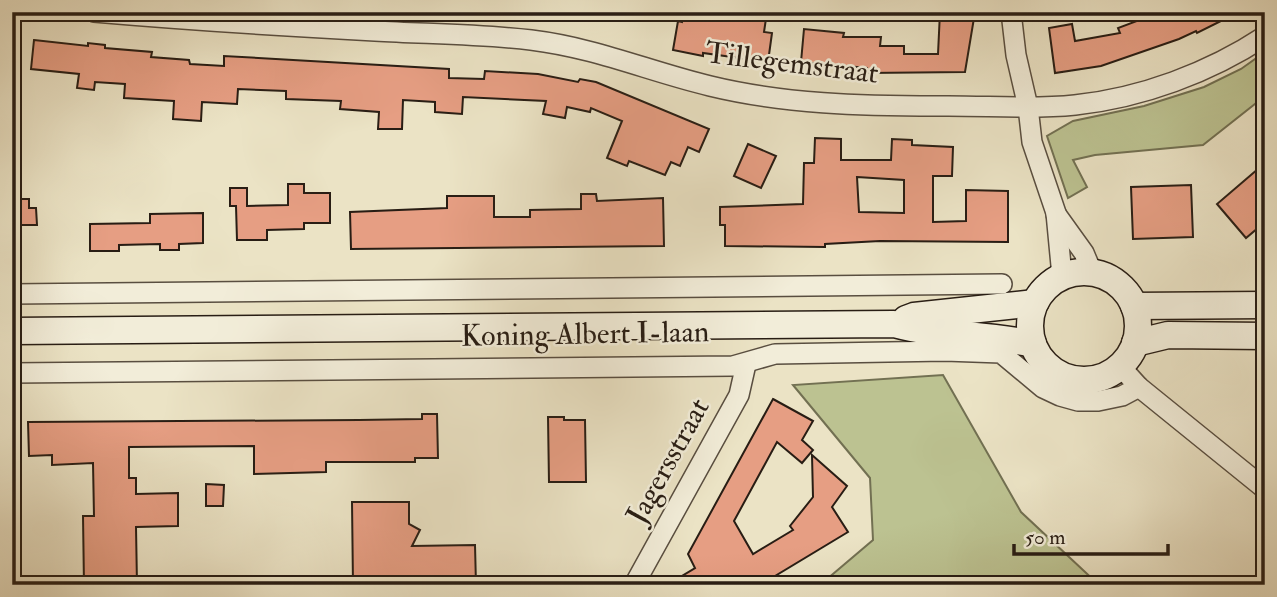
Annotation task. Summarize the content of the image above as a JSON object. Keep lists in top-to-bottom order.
{
  "streets": {
    "main road": ["Koning Albert I-laan"],
    "street": ["Tillegemstraat", "Jagersstraat"]
  },
  "crossings": [
    ["Koning Albert I-laan", "Jagersstraat"]
  ],
  "scale_bar": "50 m"
}
